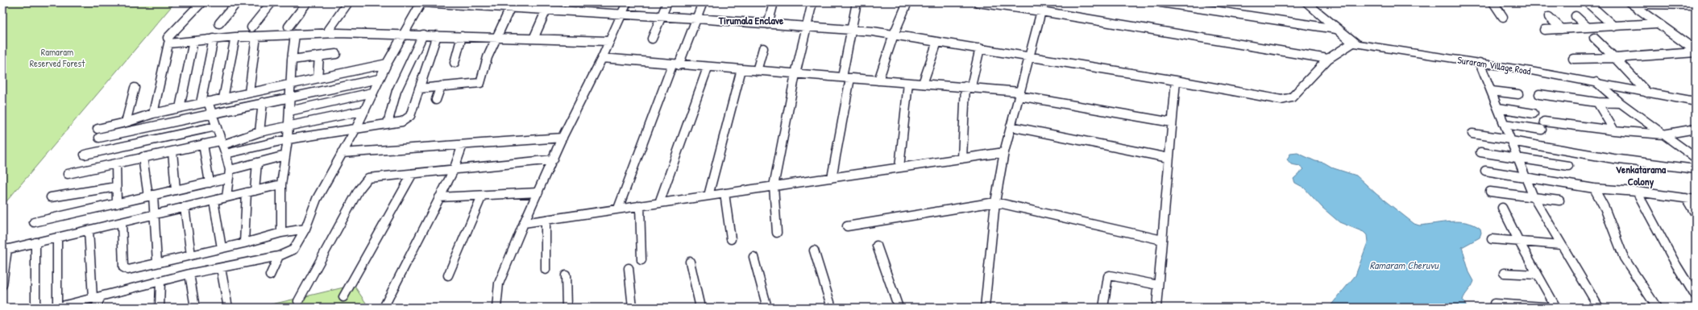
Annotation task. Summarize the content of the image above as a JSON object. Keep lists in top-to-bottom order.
{
  "streets": {
    "main road": ["Suraram Village Road"]
  },
  "districts": ["Tirumala Enclave", "Venkatarama Colony"],
  "water": ["Ramaram Cheruvu"],
  "parks": ["Ramaram Reserved Forest"]
}
